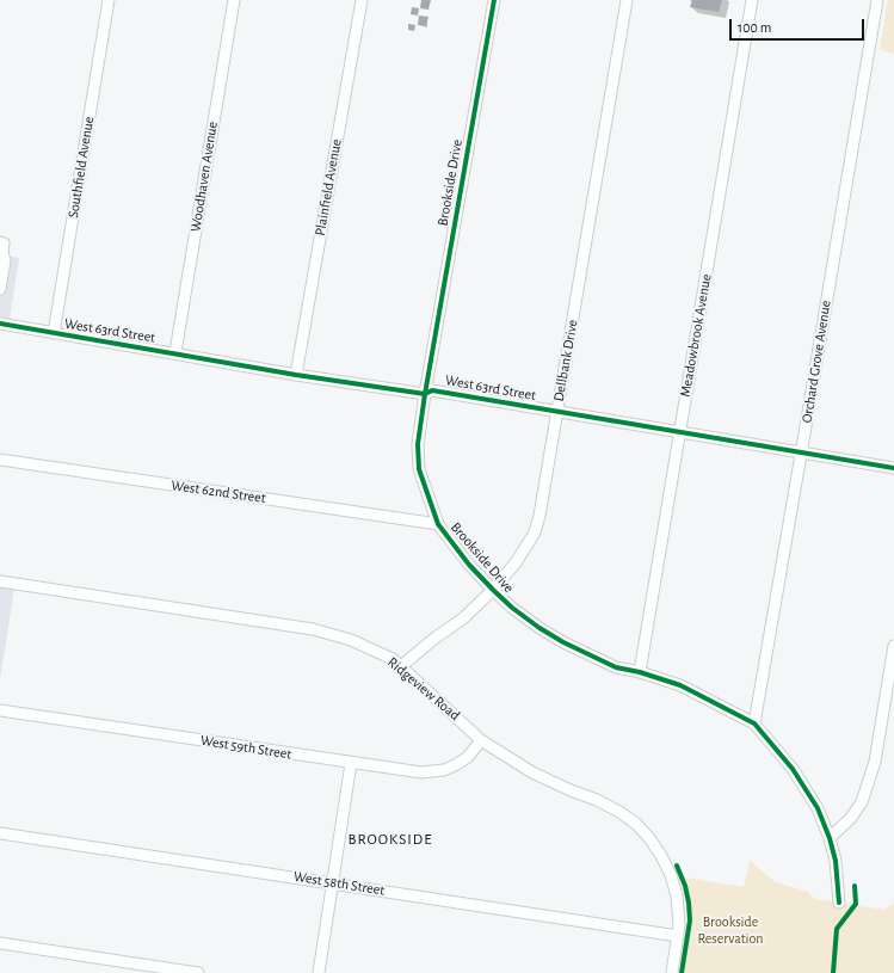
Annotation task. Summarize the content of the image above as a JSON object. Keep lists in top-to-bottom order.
{
  "streets": {
    "street": [
      "Southfield Avenue",
      "Woodhaven Avenue",
      "Brookside Drive",
      "Plainfield Avenue",
      "West 63rd Street",
      "Meadowbrook Avenue",
      "Dellbank Drive",
      "Orchard Grove Avenue",
      "West 62nd Street",
      "Ridgeview Road",
      "West 59th Street",
      "West 58th Street"
    ]
  },
  "crossings": [
    ["Southfield Avenue", "West 63rd Street"],
    ["Woodhaven Avenue", "West 63rd Street"],
    ["Brookside Drive", "West 63rd Street"],
    ["Brookside Drive", "Meadowbrook Avenue"],
    ["Brookside Drive", "Dellbank Drive"],
    ["Brookside Drive", "Orchard Grove Avenue"],
    ["Brookside Drive", "West 62nd Street"],
    ["Plainfield Avenue", "West 63rd Street"],
    ["West 63rd Street", "Meadowbrook Avenue"],
    ["West 63rd Street", "Dellbank Drive"],
    ["West 63rd Street", "Orchard Grove Avenue"],
    ["Dellbank Drive", "Ridgeview Road"],
    ["Ridgeview Road", "West 59th Street"],
    ["Ridgeview Road", "West 58th Street"]
  ],
  "districts": ["BROOKSIDE"],
  "parks": ["Brookside Reservation"],
  "scale_bar": "100 m"
}
